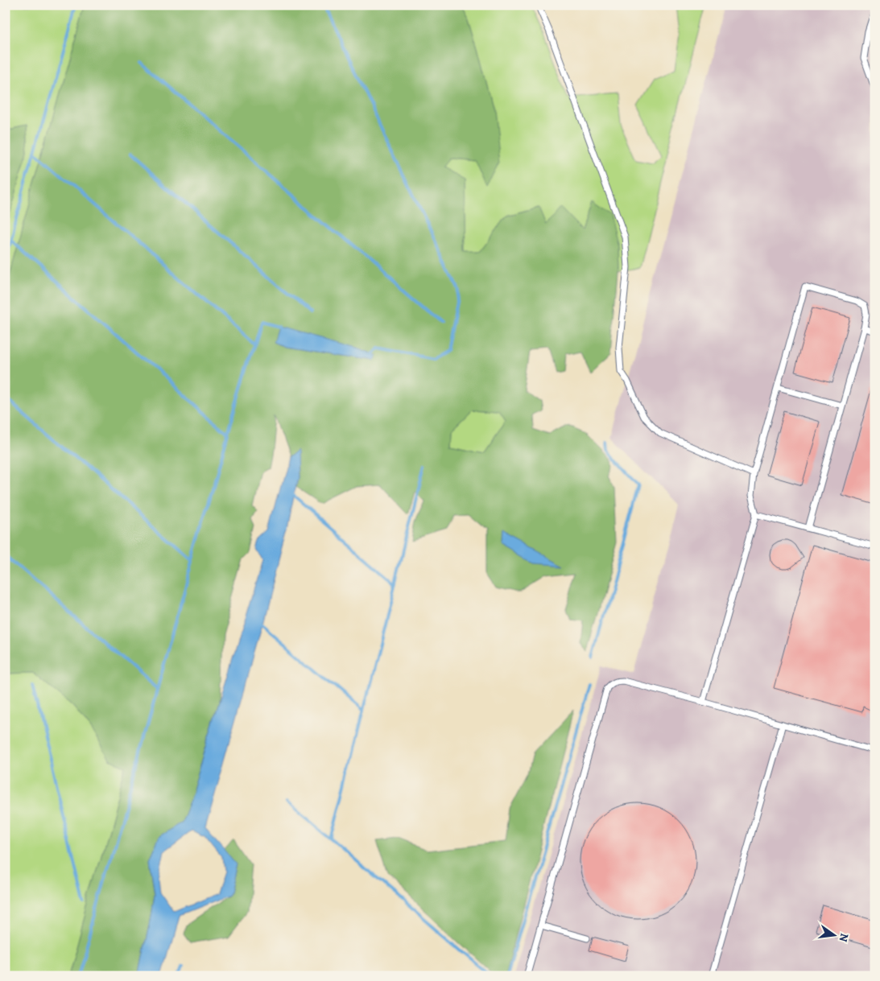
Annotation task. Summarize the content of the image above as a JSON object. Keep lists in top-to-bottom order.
{
  "north": "right"
}
